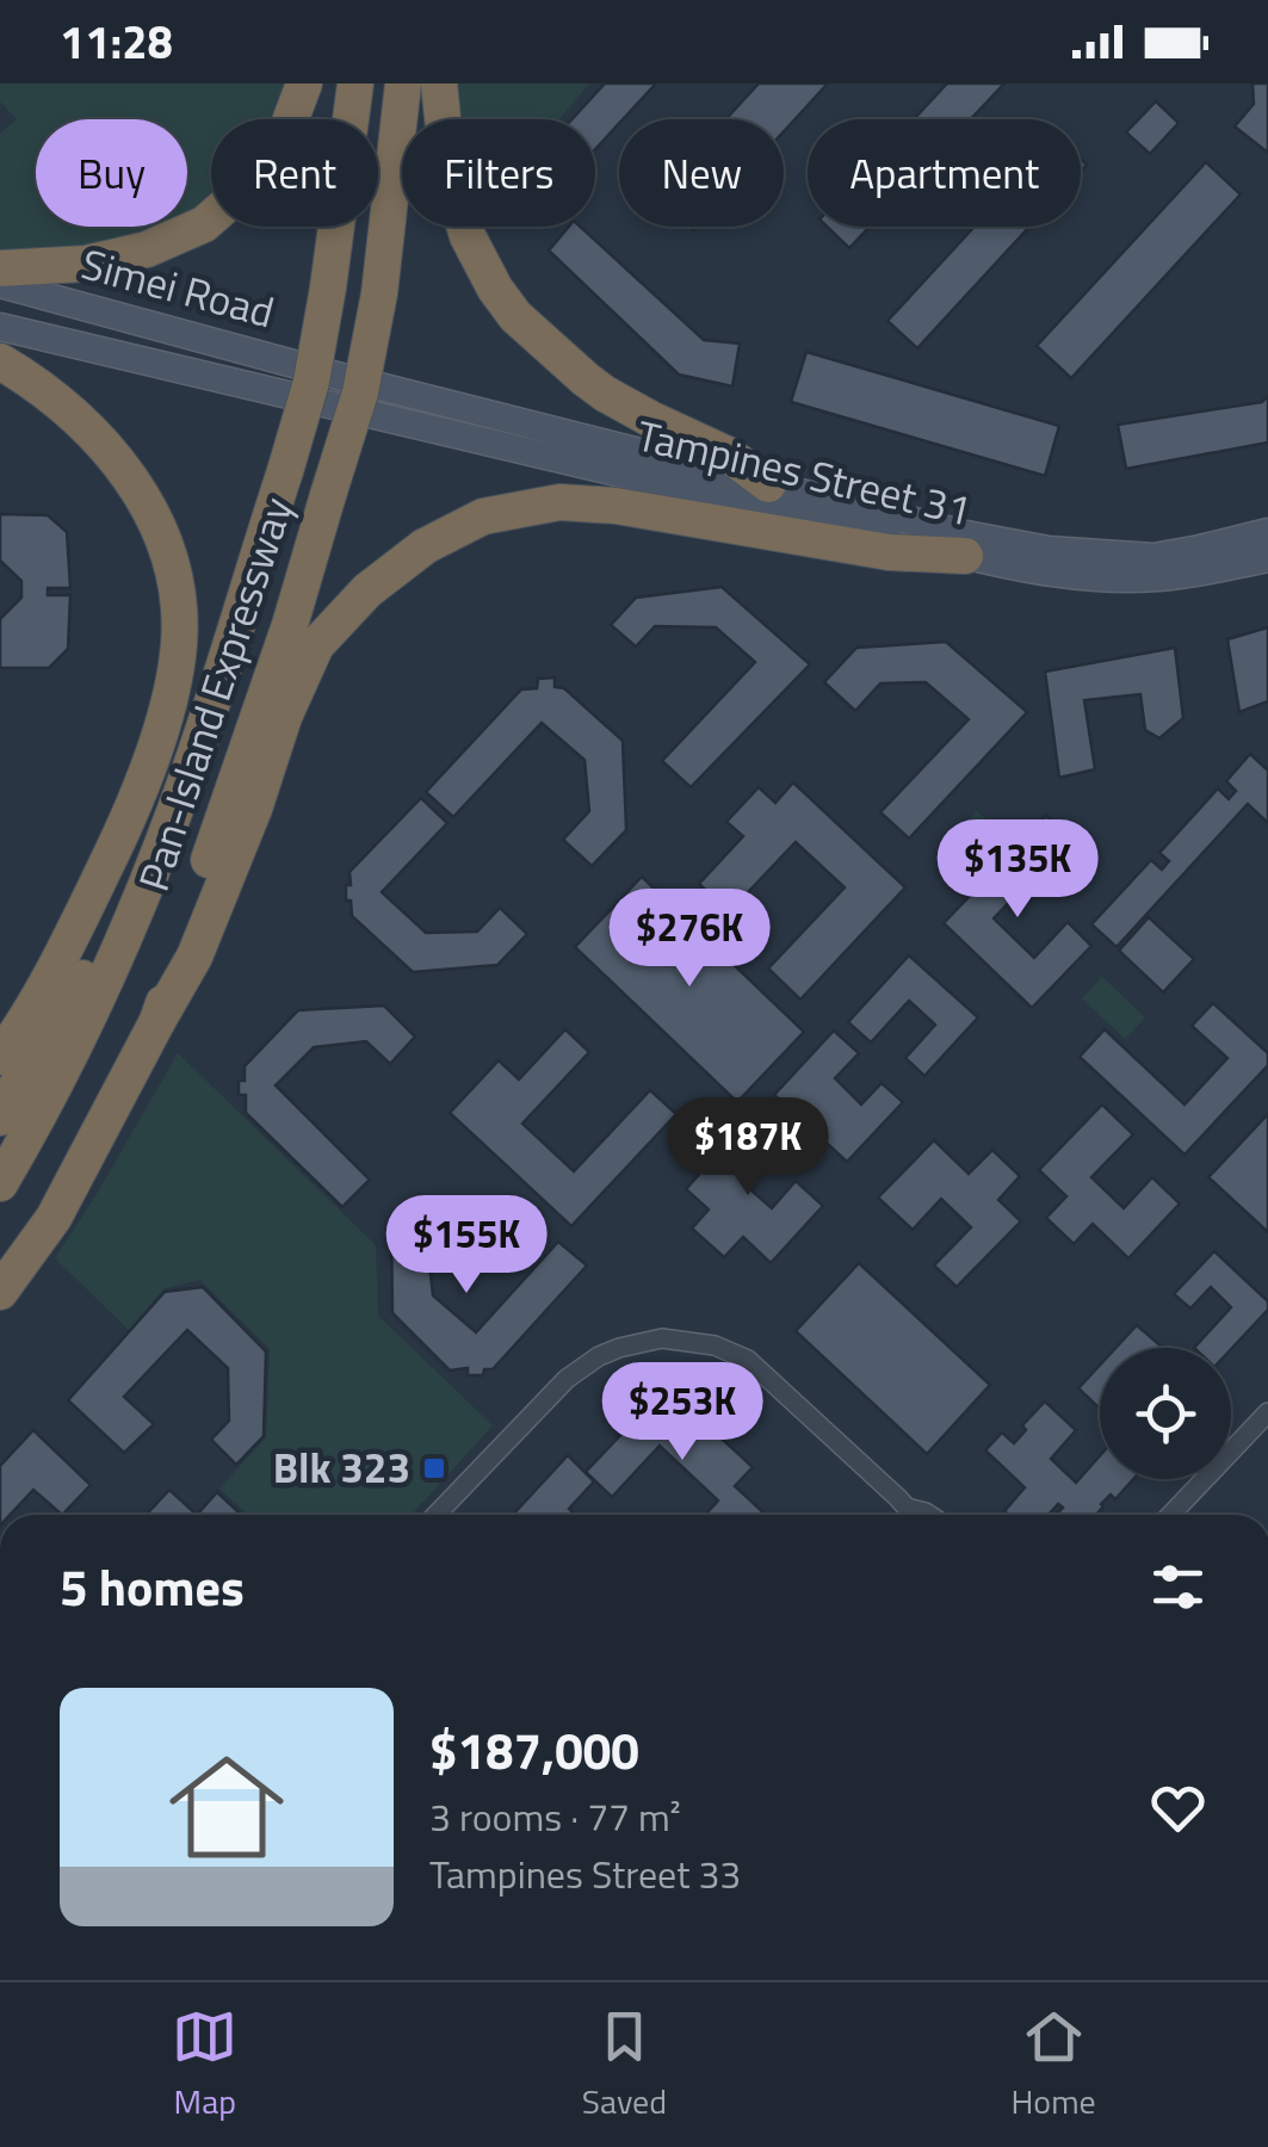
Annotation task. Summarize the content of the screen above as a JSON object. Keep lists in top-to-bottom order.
{
  "streets": {
    "highway": ["Pan-Island Expressway"],
    "main road": ["Simei Road", "Tampines Street 31"]
  },
  "crossings": [
    ["Simei Road", "Tampines Street 31"]
  ],
  "places": {
    "transit": ["Blk 323"]
  },
  "page": {
    "status": "11:28",
    "chip": [
      "Buy",
      "Rent",
      "Filters",
      "New",
      "Apartment"
    ],
    "price": [
      "$135K",
      "$276K",
      "$187K",
      "$155K",
      "$253K"
    ],
    "heading": "5 homes",
    "list": [
      {
        "name": "$187,000",
        "note": "3 rooms · 77 m² · Tampines Street 33"
      }
    ],
    "tabs": ["Map", "Saved", "Home"]
  }
}
